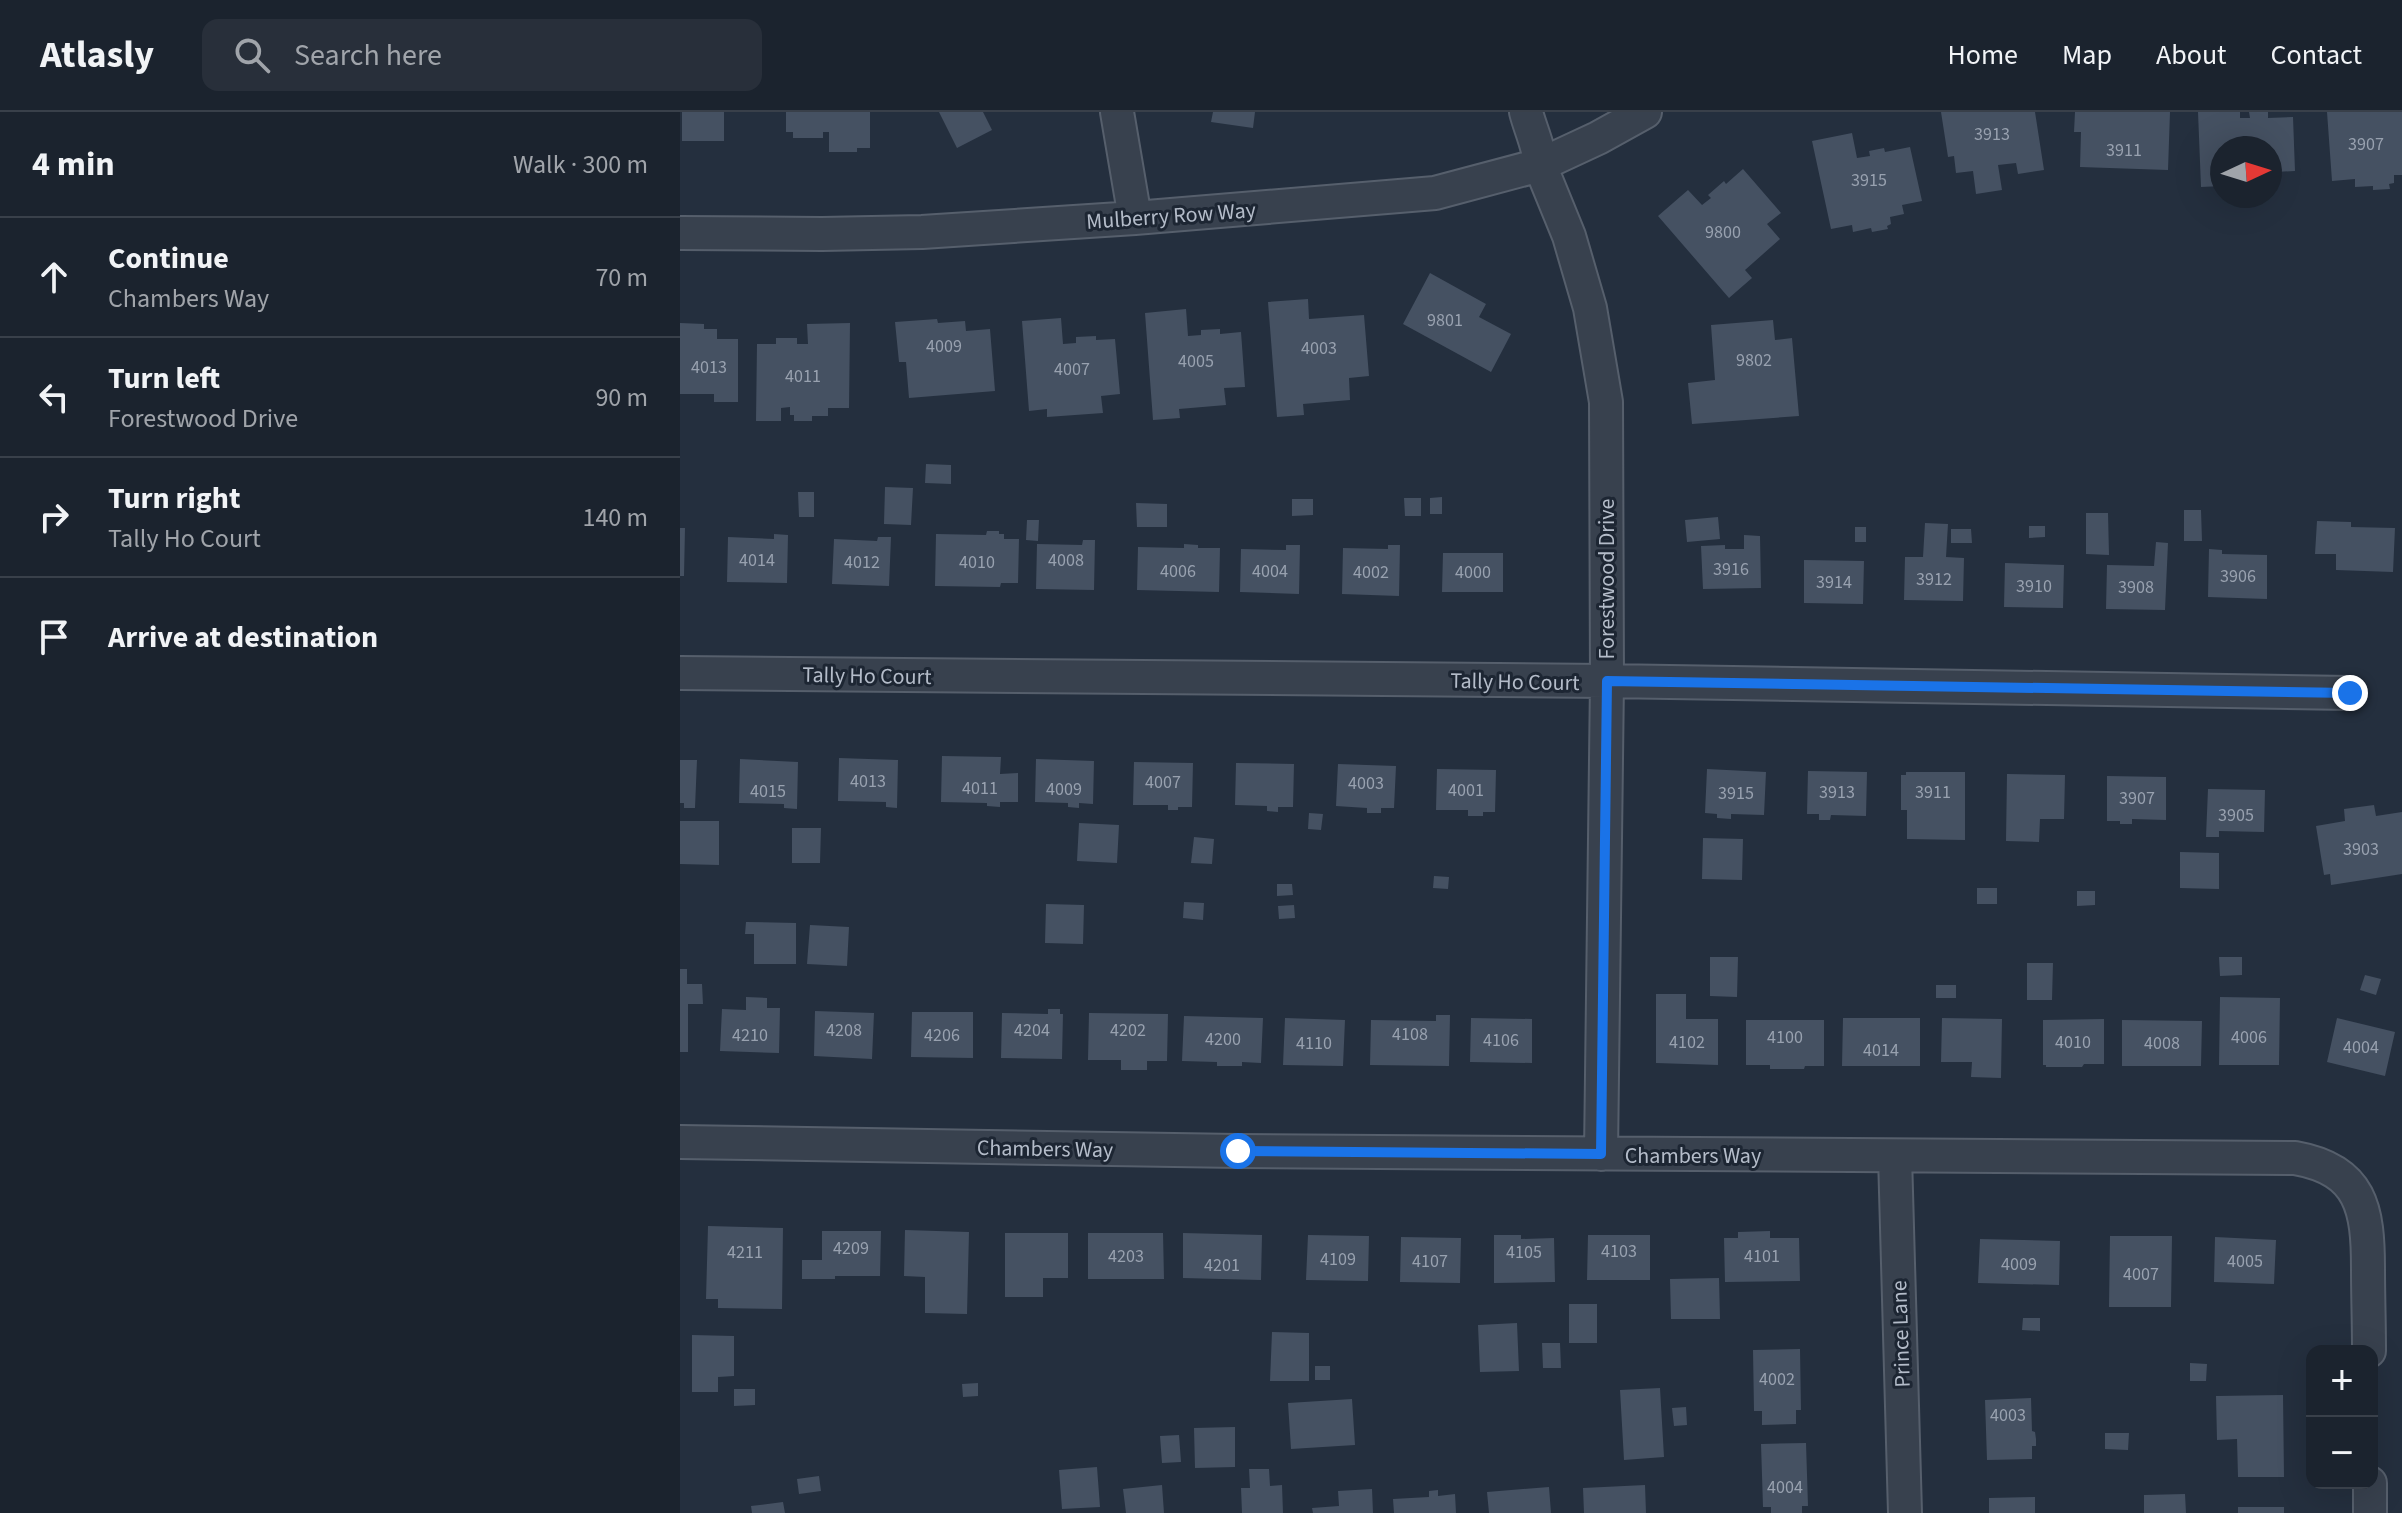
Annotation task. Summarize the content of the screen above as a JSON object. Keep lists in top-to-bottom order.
{
  "streets": {
    "street": [
      "Mulberry Row Way",
      "Forestwood Drive",
      "Tally Ho Court",
      "Chambers Way",
      "Prince Lane"
    ]
  },
  "crossings": [
    ["Mulberry Row Way", "Forestwood Drive"],
    ["Forestwood Drive", "Tally Ho Court"],
    ["Forestwood Drive", "Chambers Way"],
    ["Chambers Way", "Prince Lane"]
  ],
  "house_numbers": [
    "3913",
    "3907",
    "3911",
    "3915",
    "9800",
    "9801",
    "4009",
    "4003",
    "9802",
    "4005",
    "4013",
    "4007",
    "4011",
    "4014",
    "4008",
    "4012",
    "4010",
    "3916",
    "4006",
    "4004",
    "4002",
    "4000",
    "3906",
    "3912",
    "3914",
    "3910",
    "3908",
    "4013",
    "4007",
    "4003",
    "4011",
    "4009",
    "4001",
    "4015",
    "3913",
    "3911",
    "3915",
    "3907",
    "3905",
    "3903",
    "4208",
    "4204",
    "4202",
    "4108",
    "4210",
    "4206",
    "4100",
    "4006",
    "4200",
    "4106",
    "4102",
    "4010",
    "4110",
    "4008",
    "4004",
    "4014",
    "4209",
    "4103",
    "4211",
    "4105",
    "4203",
    "4101",
    "4109",
    "4107",
    "4005",
    "4009",
    "4201",
    "4007",
    "4002",
    "4003",
    "4004"
  ],
  "north": "right",
  "page": {
    "header": "Atlasly",
    "search": "Search here",
    "nav": [
      "Home",
      "Map",
      "About",
      "Contact"
    ],
    "heading": ["4 min", "Walk · 300 m"],
    "list": [
      ["Continue", "Chambers Way", "70 m"],
      ["Turn left", "Forestwood Drive", "90 m"],
      ["Turn right", "Tally Ho Court", "140 m"],
      "Arrive at destination"
    ],
    "map_buttons": ["+", "−"]
  }
}
